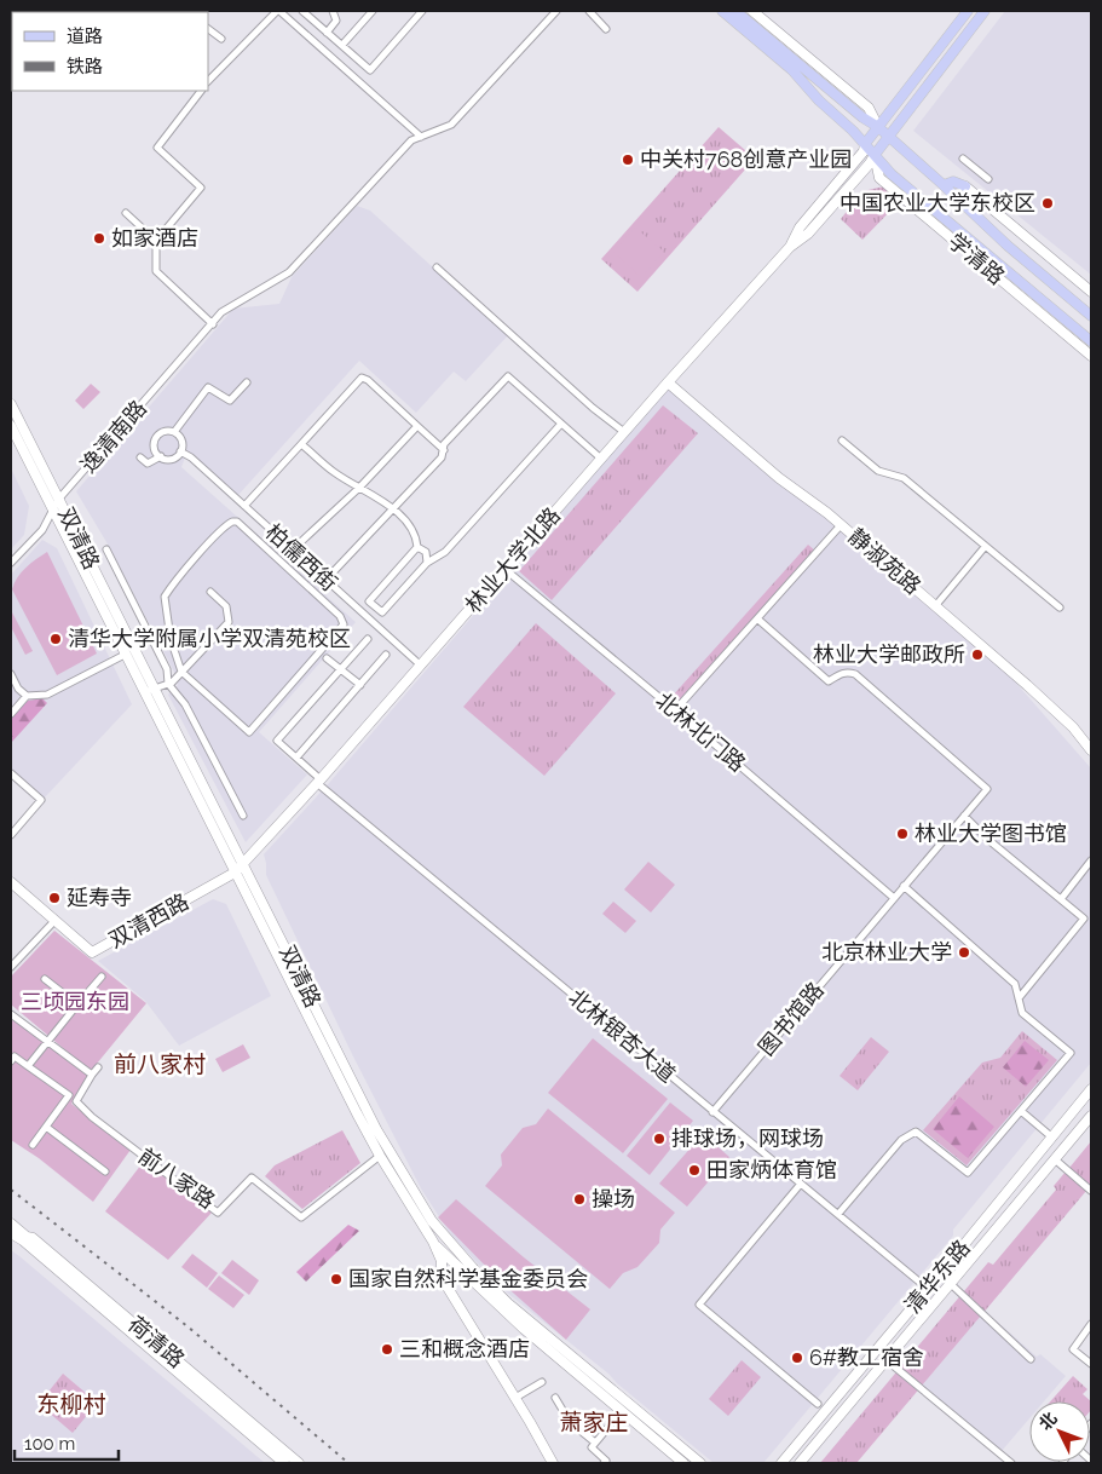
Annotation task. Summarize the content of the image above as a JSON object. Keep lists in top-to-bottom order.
{
  "streets": {
    "main road": [
      "学清路",
      "双清路",
      "林业大学北路",
      "静淑苑路",
      "双清西路",
      "清华东路",
      "荷清路"
    ],
    "street": [
      "逸清南路",
      "柏儒西街",
      "北林北门路",
      "图书馆路",
      "北林银杏大道",
      "前八家路"
    ]
  },
  "crossings": [
    ["学清路", "林业大学北路"],
    ["逸清南路", "双清路"],
    ["双清路", "林业大学北路"],
    ["双清路", "双清西路"],
    ["双清路", "前八家路"],
    ["柏儒西街", "林业大学北路"],
    ["林业大学北路", "静淑苑路"],
    ["林业大学北路", "北林北门路"],
    ["林业大学北路", "双清西路"],
    ["林业大学北路", "北林银杏大道"],
    ["北林北门路", "图书馆路"],
    ["图书馆路", "北林银杏大道"],
    ["北林银杏大道", "清华东路"]
  ],
  "districts": ["前八家村", "东柳村", "萧家庄"],
  "parks": ["三顷园东园"],
  "places": [
    "中关村768创意产业园",
    "中国农业大学东校区",
    "如家酒店",
    "清华大学附属小学双清苑校区",
    "林业大学邮政所",
    "林业大学图书馆",
    "延寿寺",
    "北京林业大学",
    "排球场，网球场",
    "田家炳体育馆",
    "操场",
    "国家自然科学基金委员会",
    "三和概念酒店",
    "6#教工宿舍"
  ],
  "legend": ["道路", "铁路"],
  "scale_bar": "100 m",
  "north": "top left"
}
